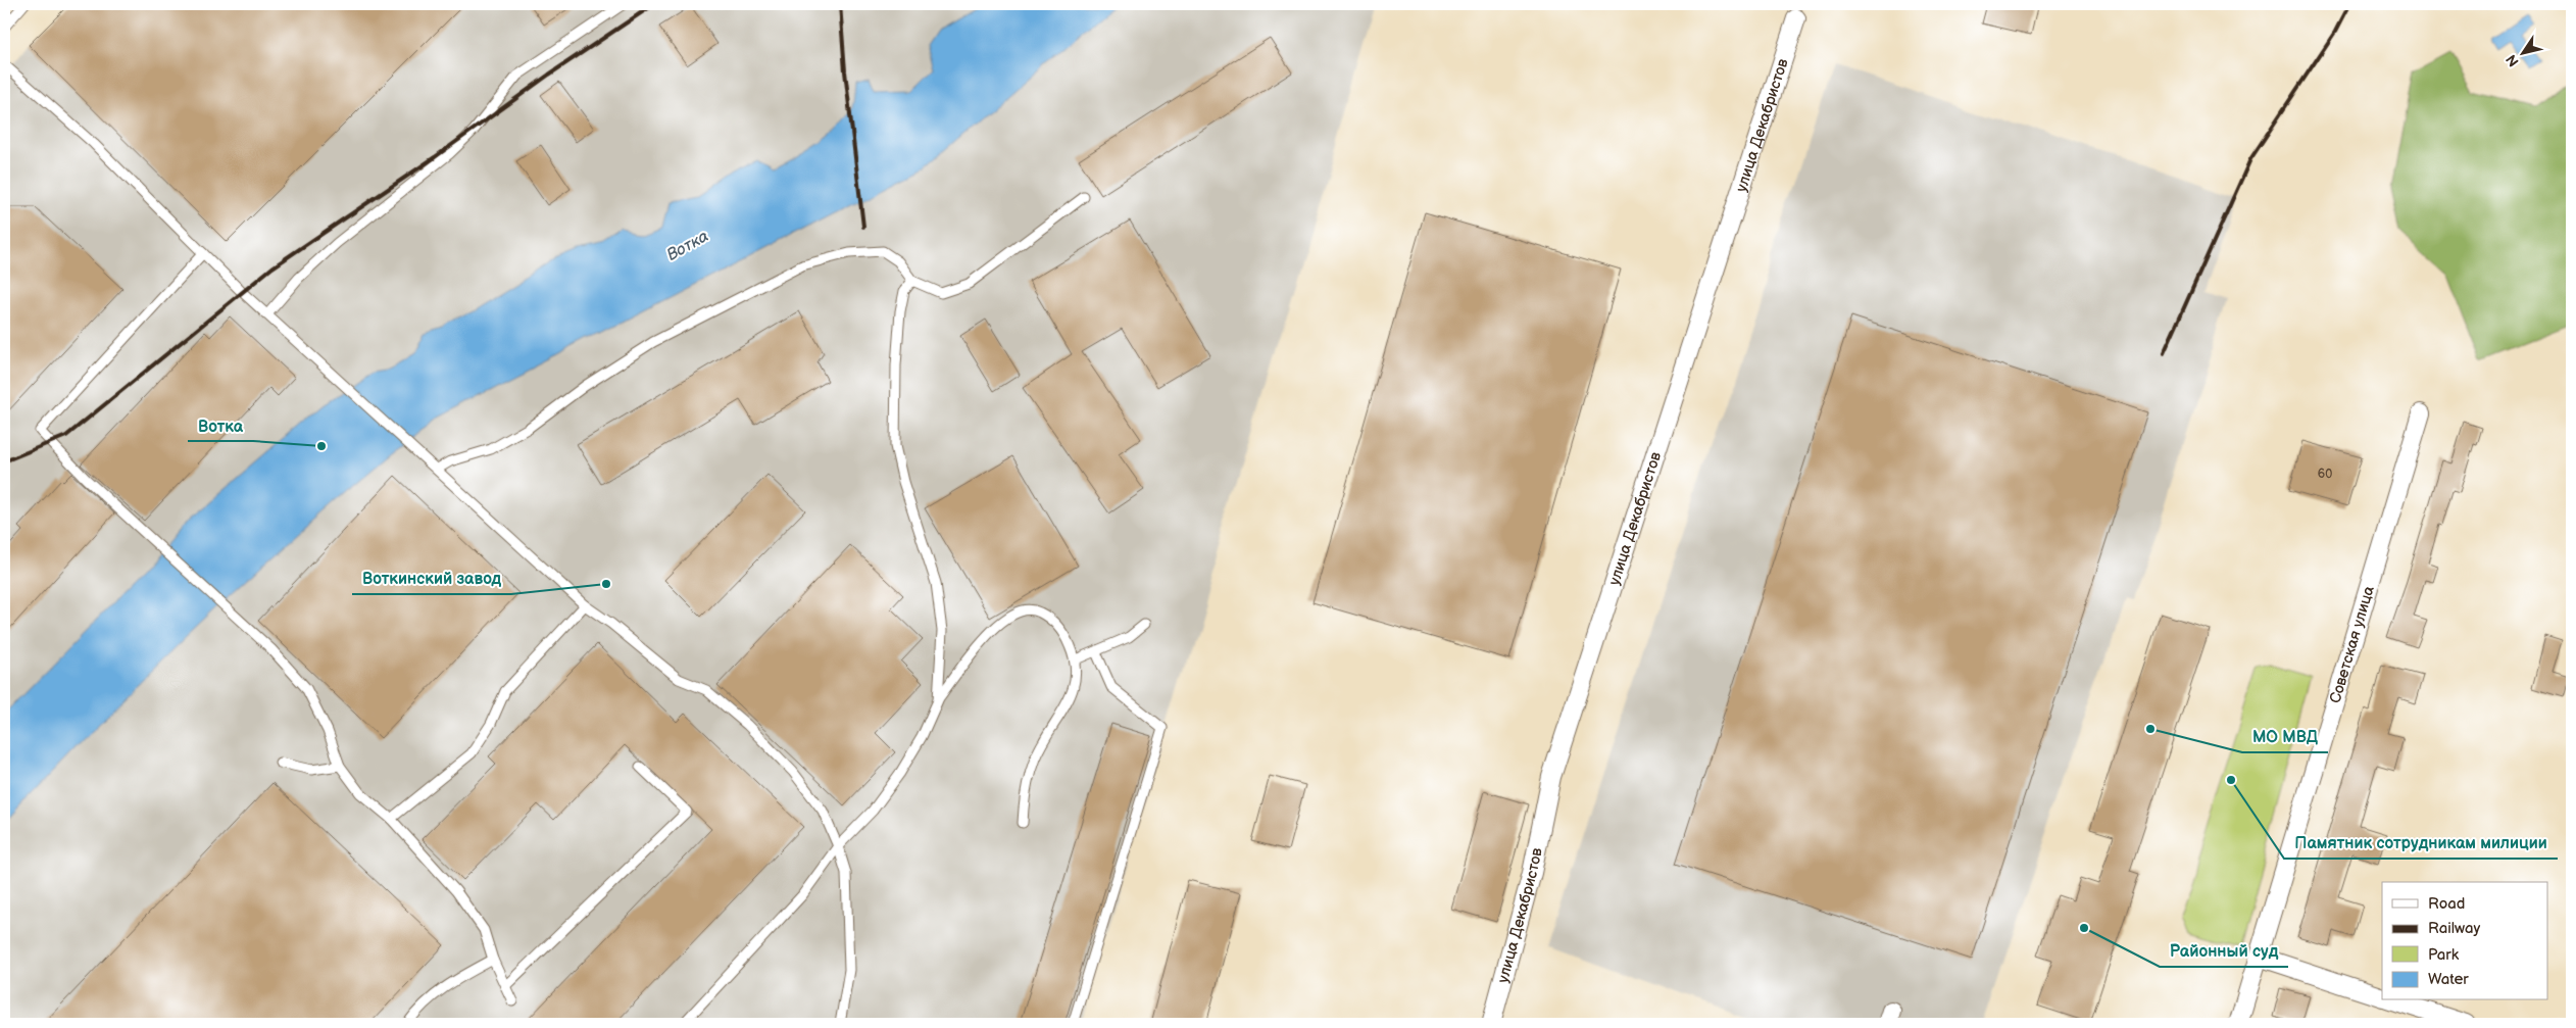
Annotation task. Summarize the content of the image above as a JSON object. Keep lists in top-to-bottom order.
{
  "streets": {
    "street": ["улица Декабристов", "Советская улица"]
  },
  "water": ["Вотка"],
  "places": [
    "Вотка",
    "Воткинский завод",
    "МО МВД",
    "Памятник сотрудникам милиции",
    "Районный суд"
  ],
  "house_numbers": ["60"],
  "legend": [
    "Road",
    "Railway",
    "Park",
    "Water"
  ],
  "north": "bottom left"
}
